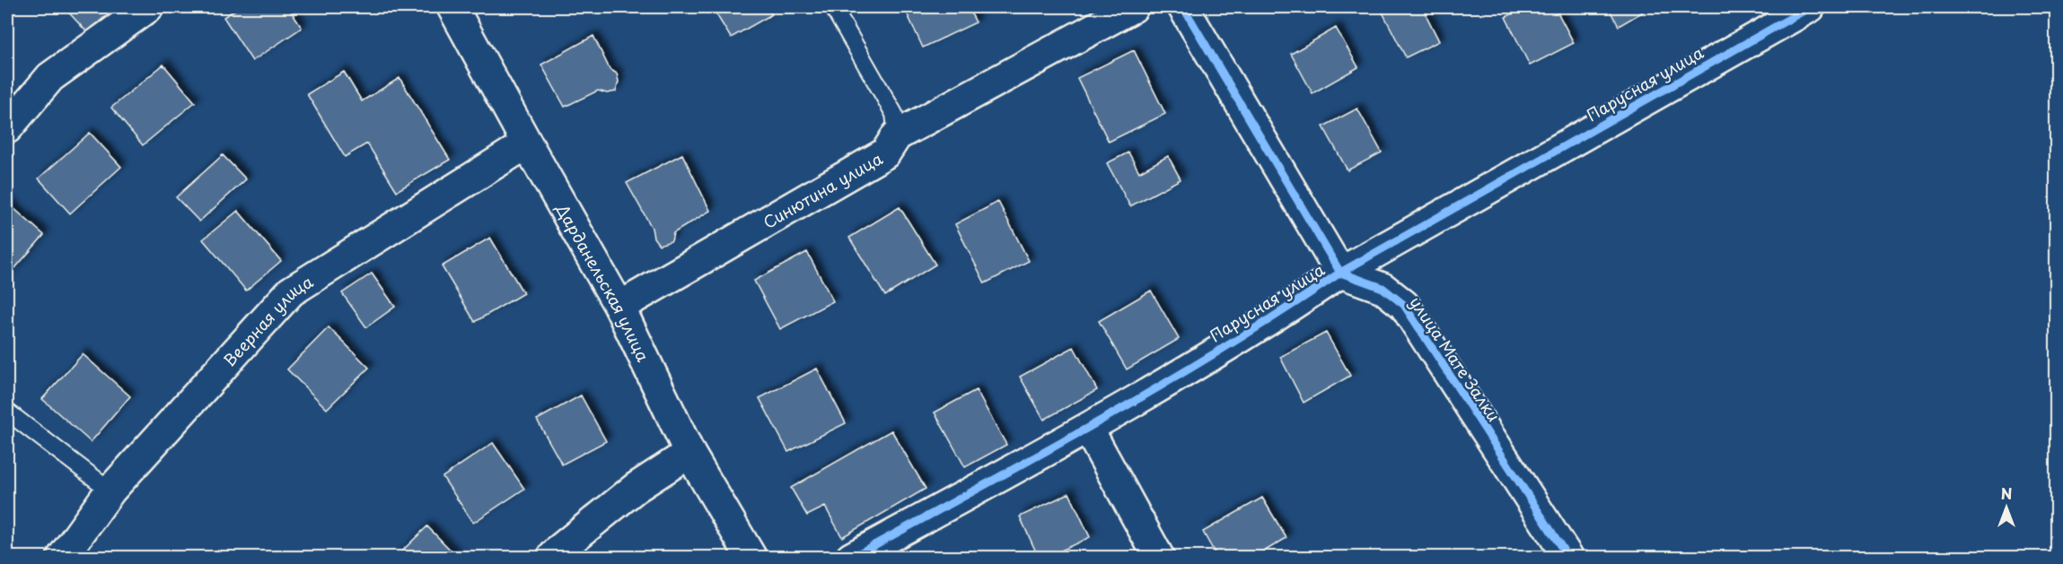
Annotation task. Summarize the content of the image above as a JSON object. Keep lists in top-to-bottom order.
{
  "streets": {
    "street": [
      "Парусная улица",
      "Синютина улица",
      "Дарданельская улица",
      "Веерная улица",
      "улица Мате Залки"
    ]
  },
  "crossings": [
    ["Парусная улица", "улица Мате Залки"],
    ["Синютина улица", "Дарданельская улица"],
    ["Дарданельская улица", "Веерная улица"]
  ],
  "north": "top"
}
